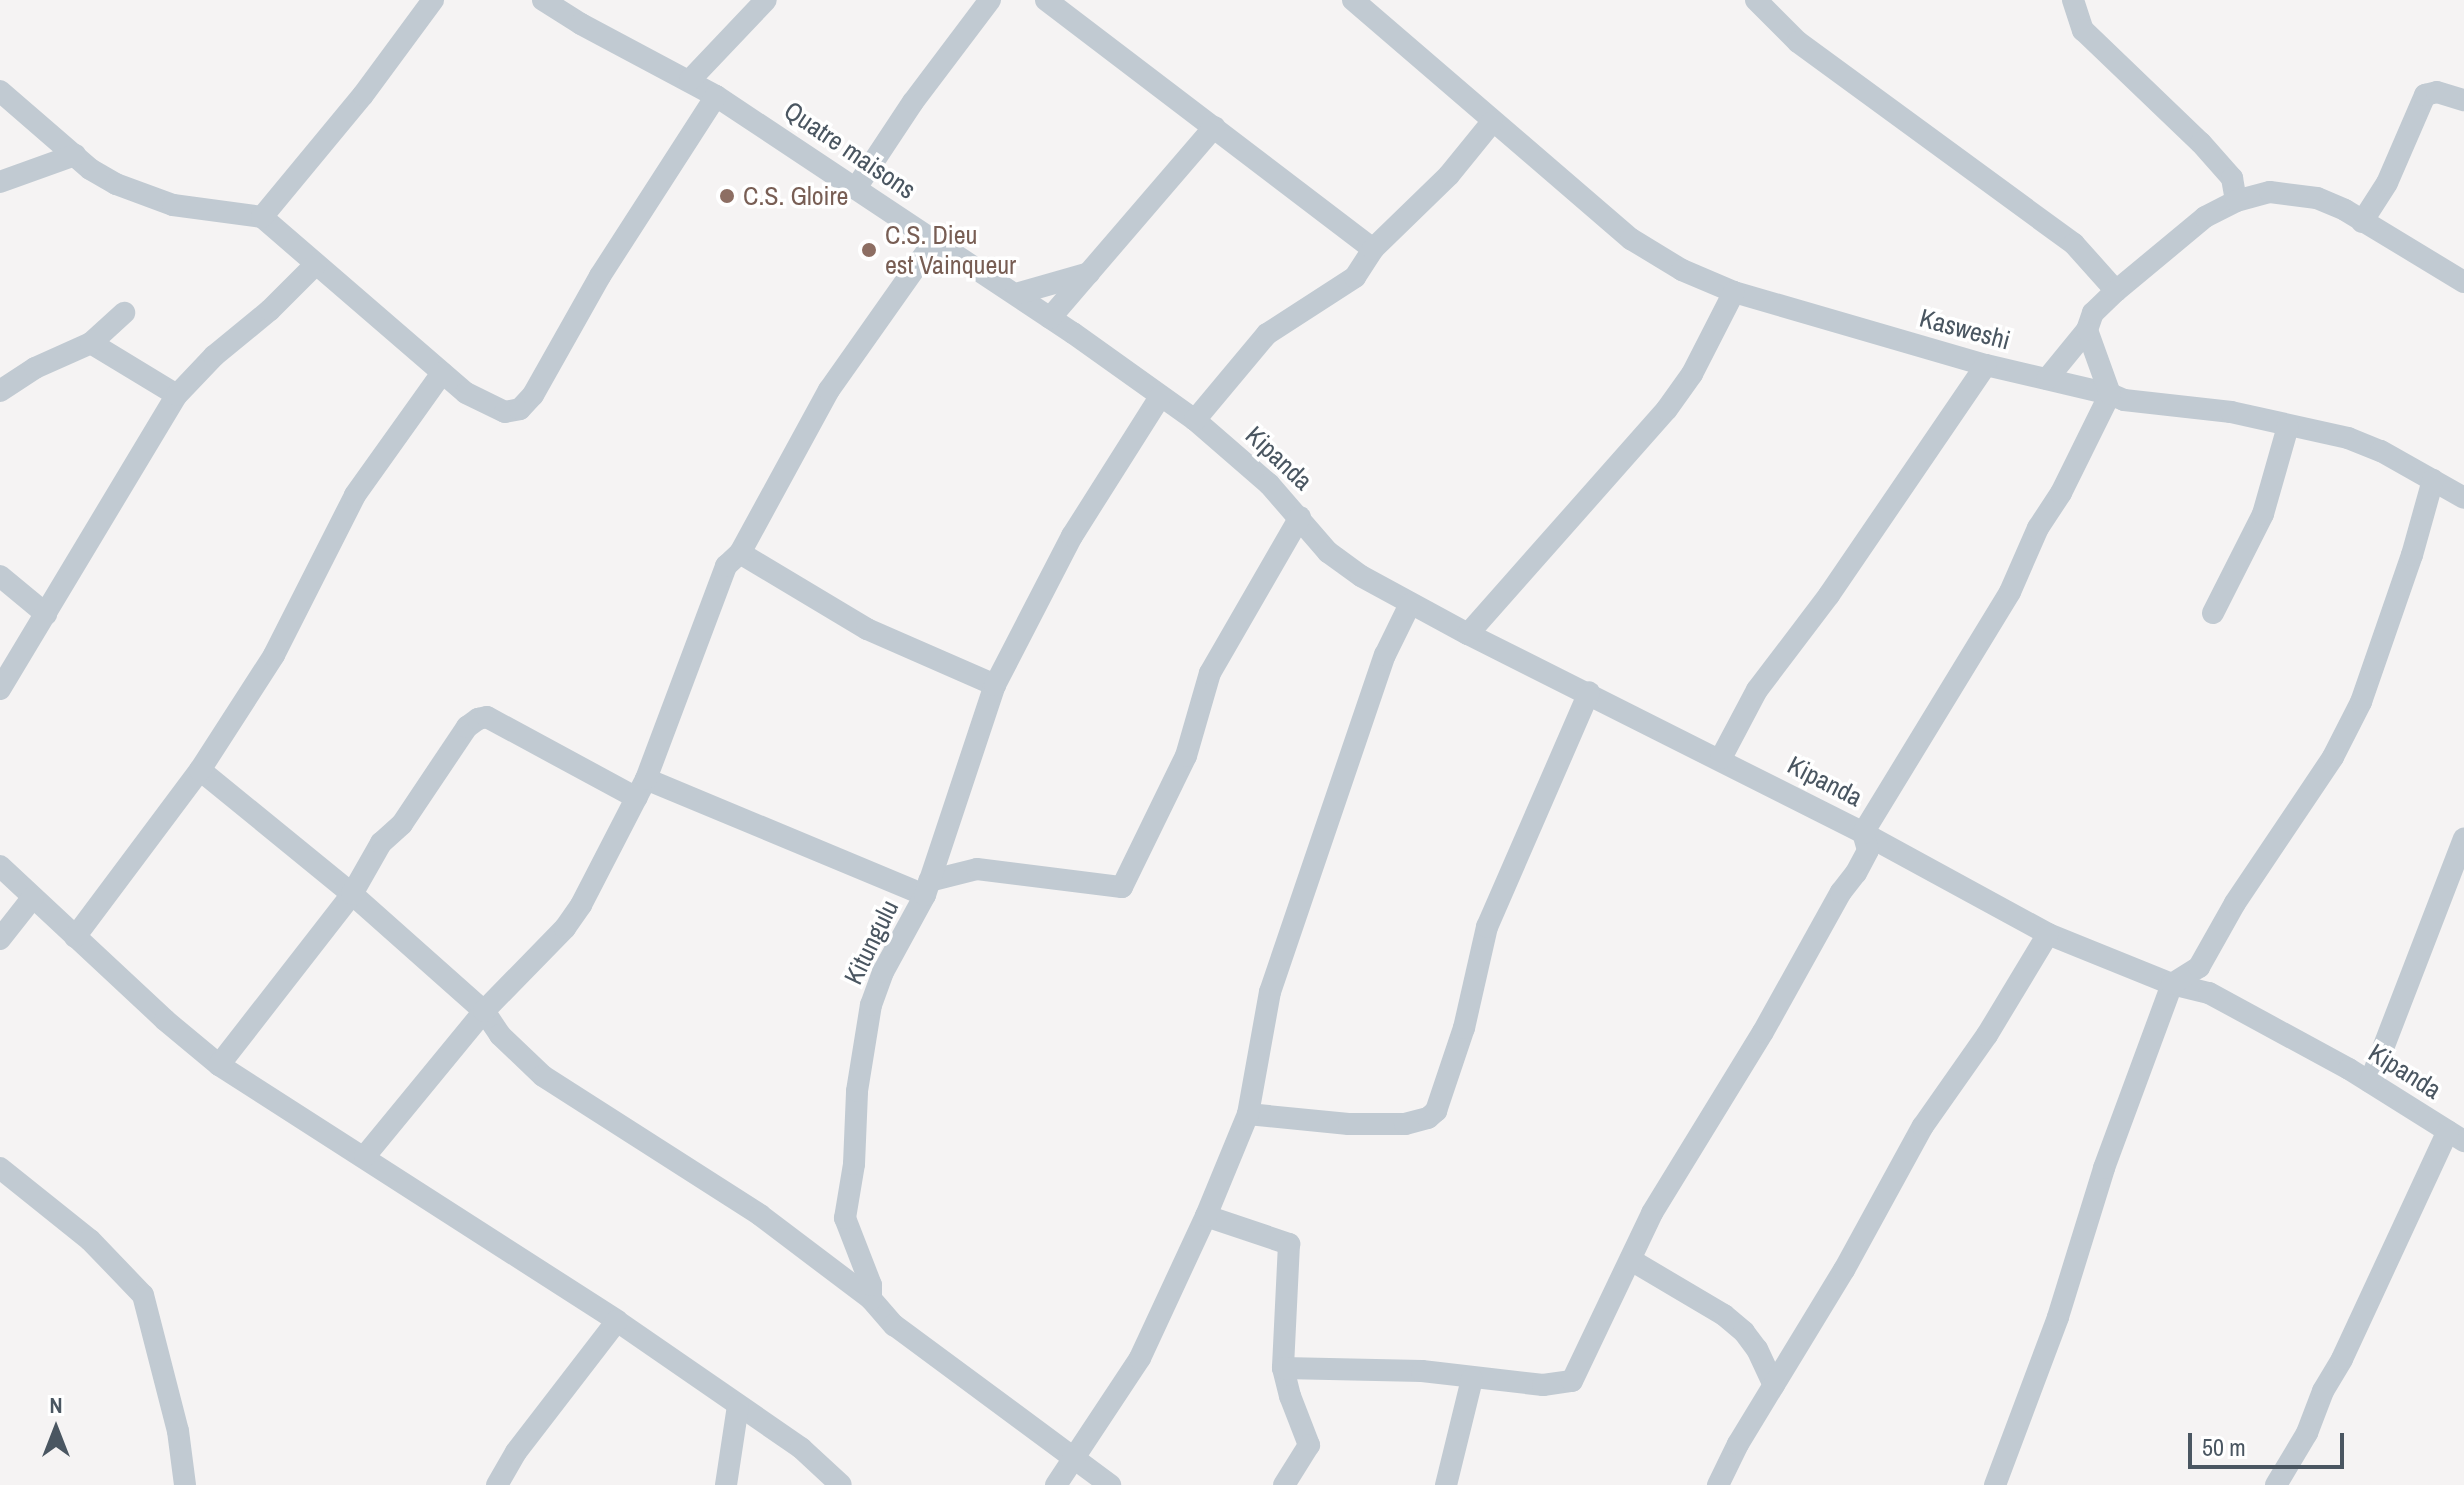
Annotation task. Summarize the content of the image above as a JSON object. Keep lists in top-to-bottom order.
{
  "streets": {
    "street": [
      "Quatre maisons",
      "Kasweshi",
      "Kipanda",
      "Kitungulu"
    ]
  },
  "crossings": [
    ["Quatre maisons", "Kipanda"],
    ["Quatre maisons", "Kitungulu"]
  ],
  "places": ["C.S. Gloire", "C.S. Dieu est Vainqueur"],
  "scale_bar": "50 m",
  "north": "top"
}
